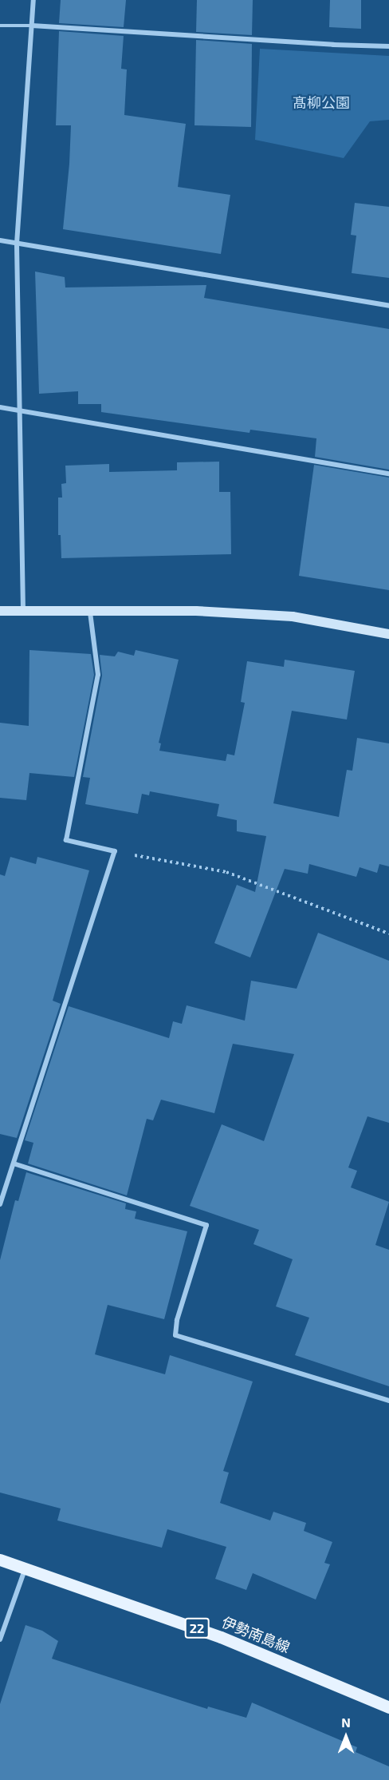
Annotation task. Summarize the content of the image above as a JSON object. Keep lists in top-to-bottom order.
{
  "streets": {
    "main road": ["22", "伊勢南島線"]
  },
  "parks": ["髙柳公園"],
  "north": "top"
}
